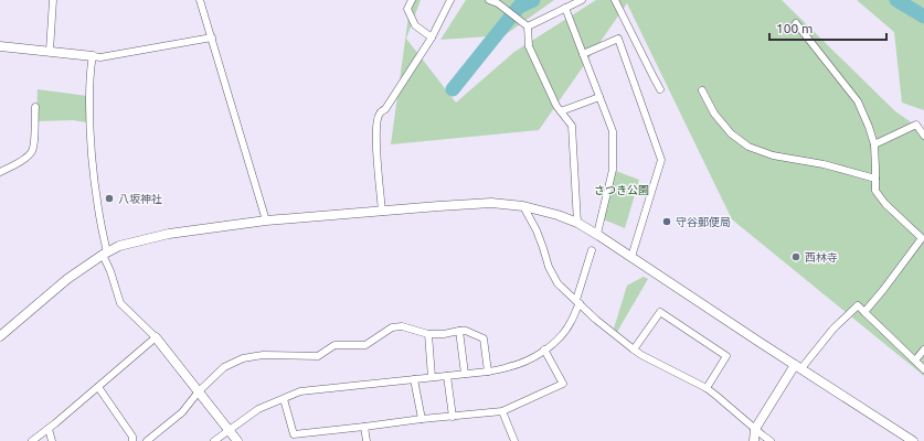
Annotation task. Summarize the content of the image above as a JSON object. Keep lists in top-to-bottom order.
{
  "parks": ["さつき公園"],
  "places": ["八坂神社", "守谷郵便局", "西林寺"],
  "scale_bar": "100 m"
}
